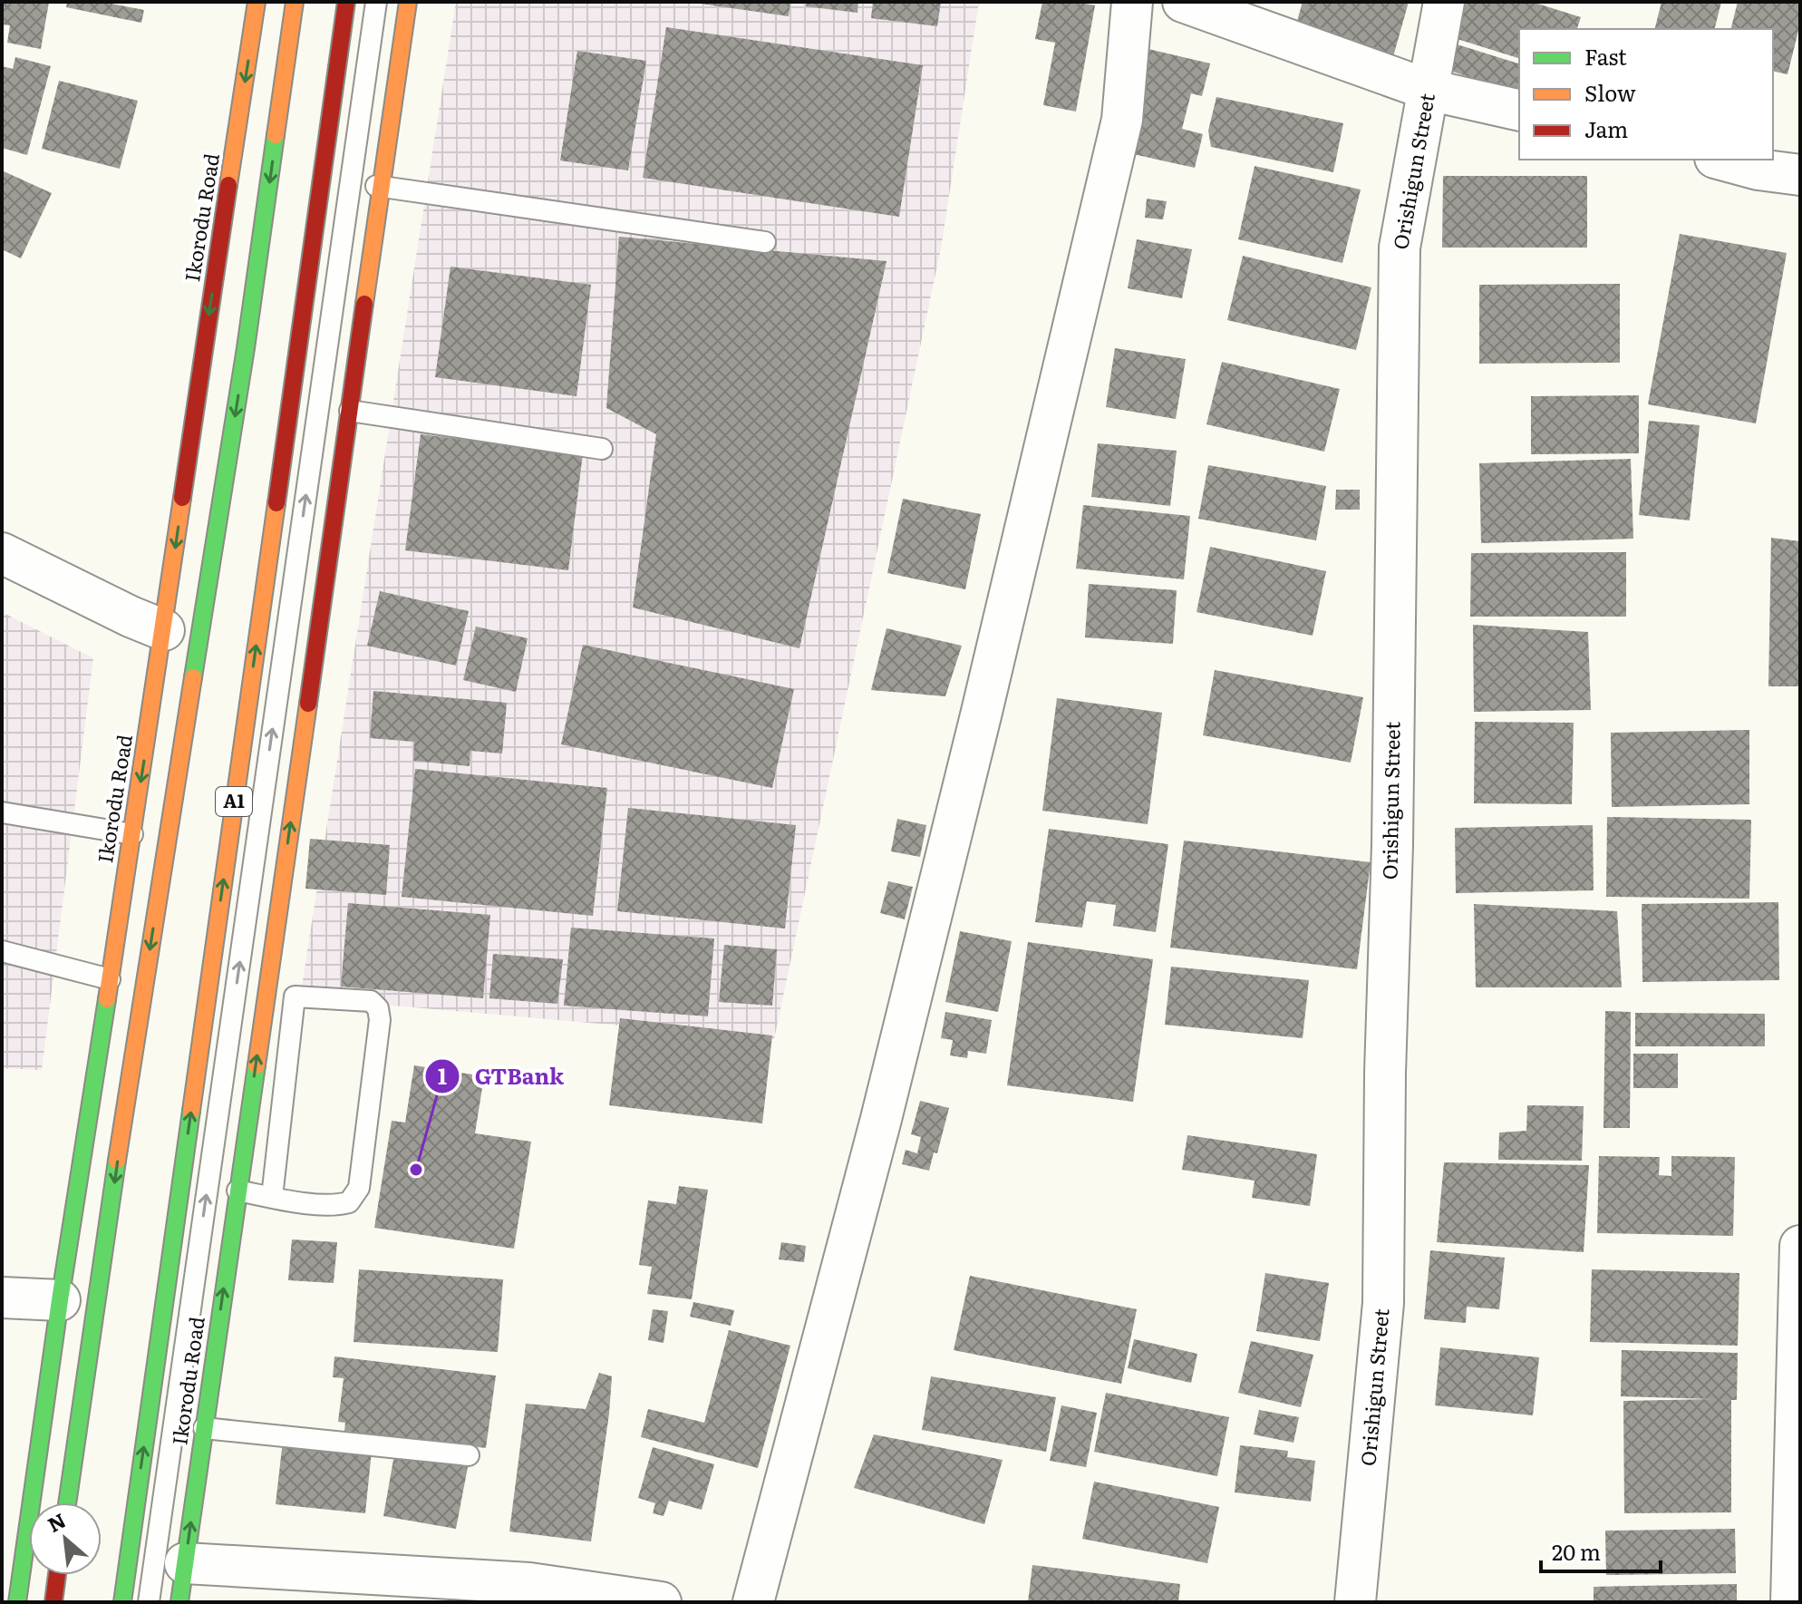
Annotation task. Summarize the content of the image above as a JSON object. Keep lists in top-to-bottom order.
{
  "streets": {
    "main road": ["Ikorodu Road", "A1"],
    "street": ["Orishigun Street"]
  },
  "places": ["GTBank"],
  "legend": ["Fast", "Slow", "Jam"],
  "scale_bar": "20 m",
  "north": "top left"
}
